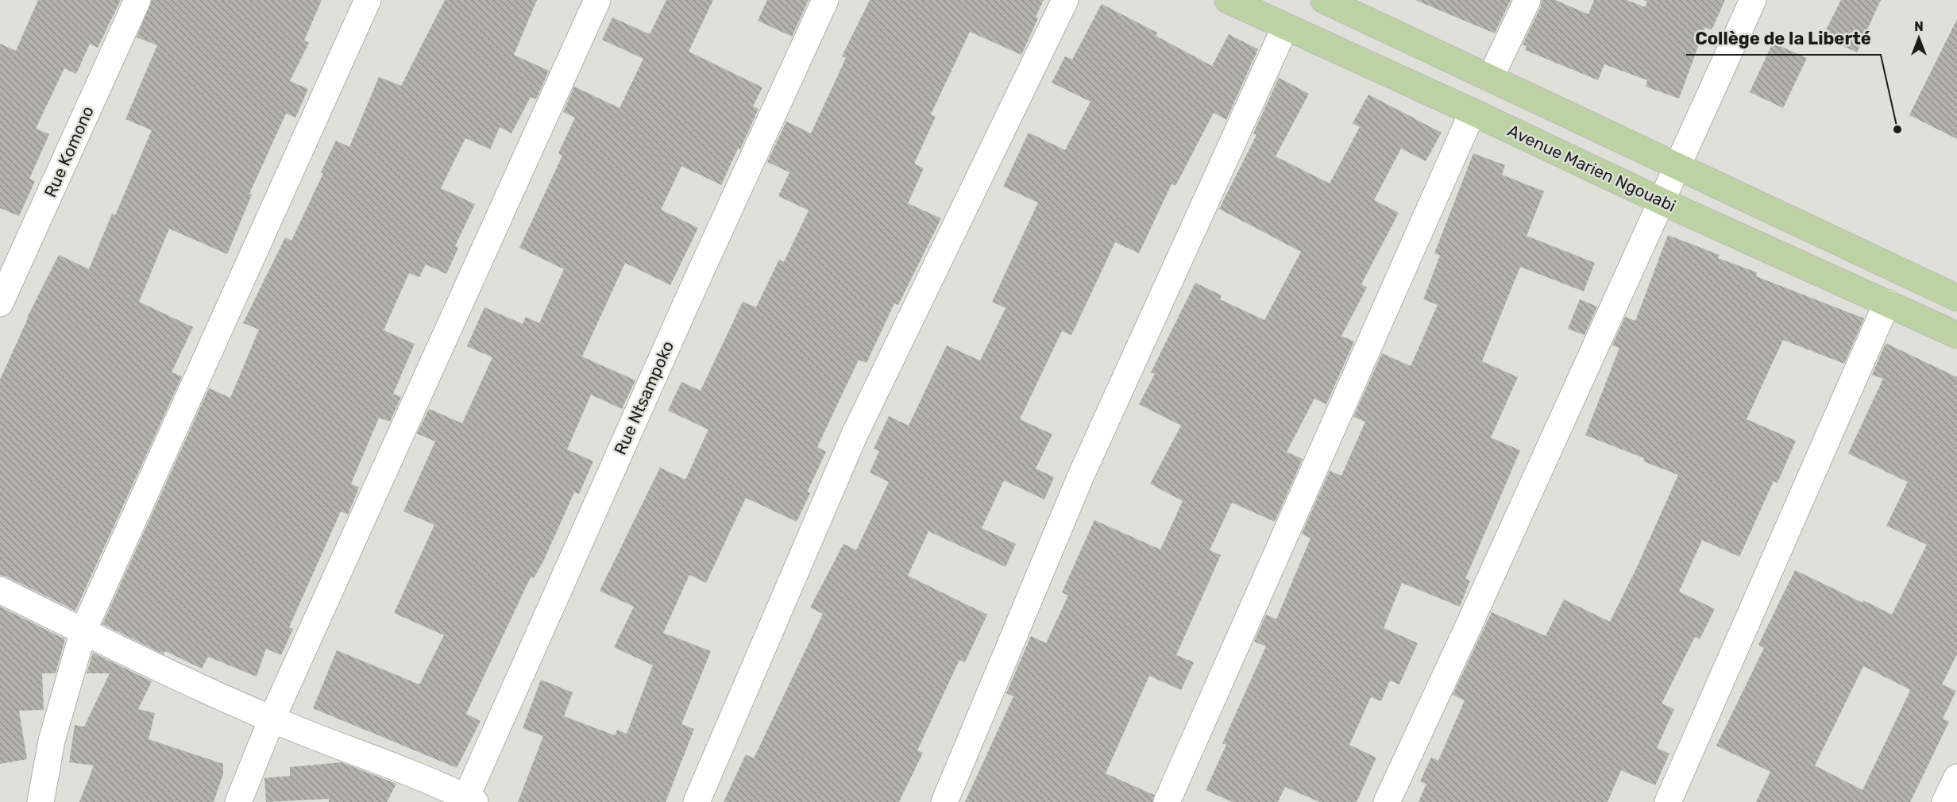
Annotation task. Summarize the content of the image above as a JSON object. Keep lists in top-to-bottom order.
{
  "streets": {
    "main road": ["Avenue Marien Ngouabi"],
    "street": ["Rue Komono", "Rue Ntsampoko"]
  },
  "places": ["Collège de la Liberté"],
  "north": "top"
}
